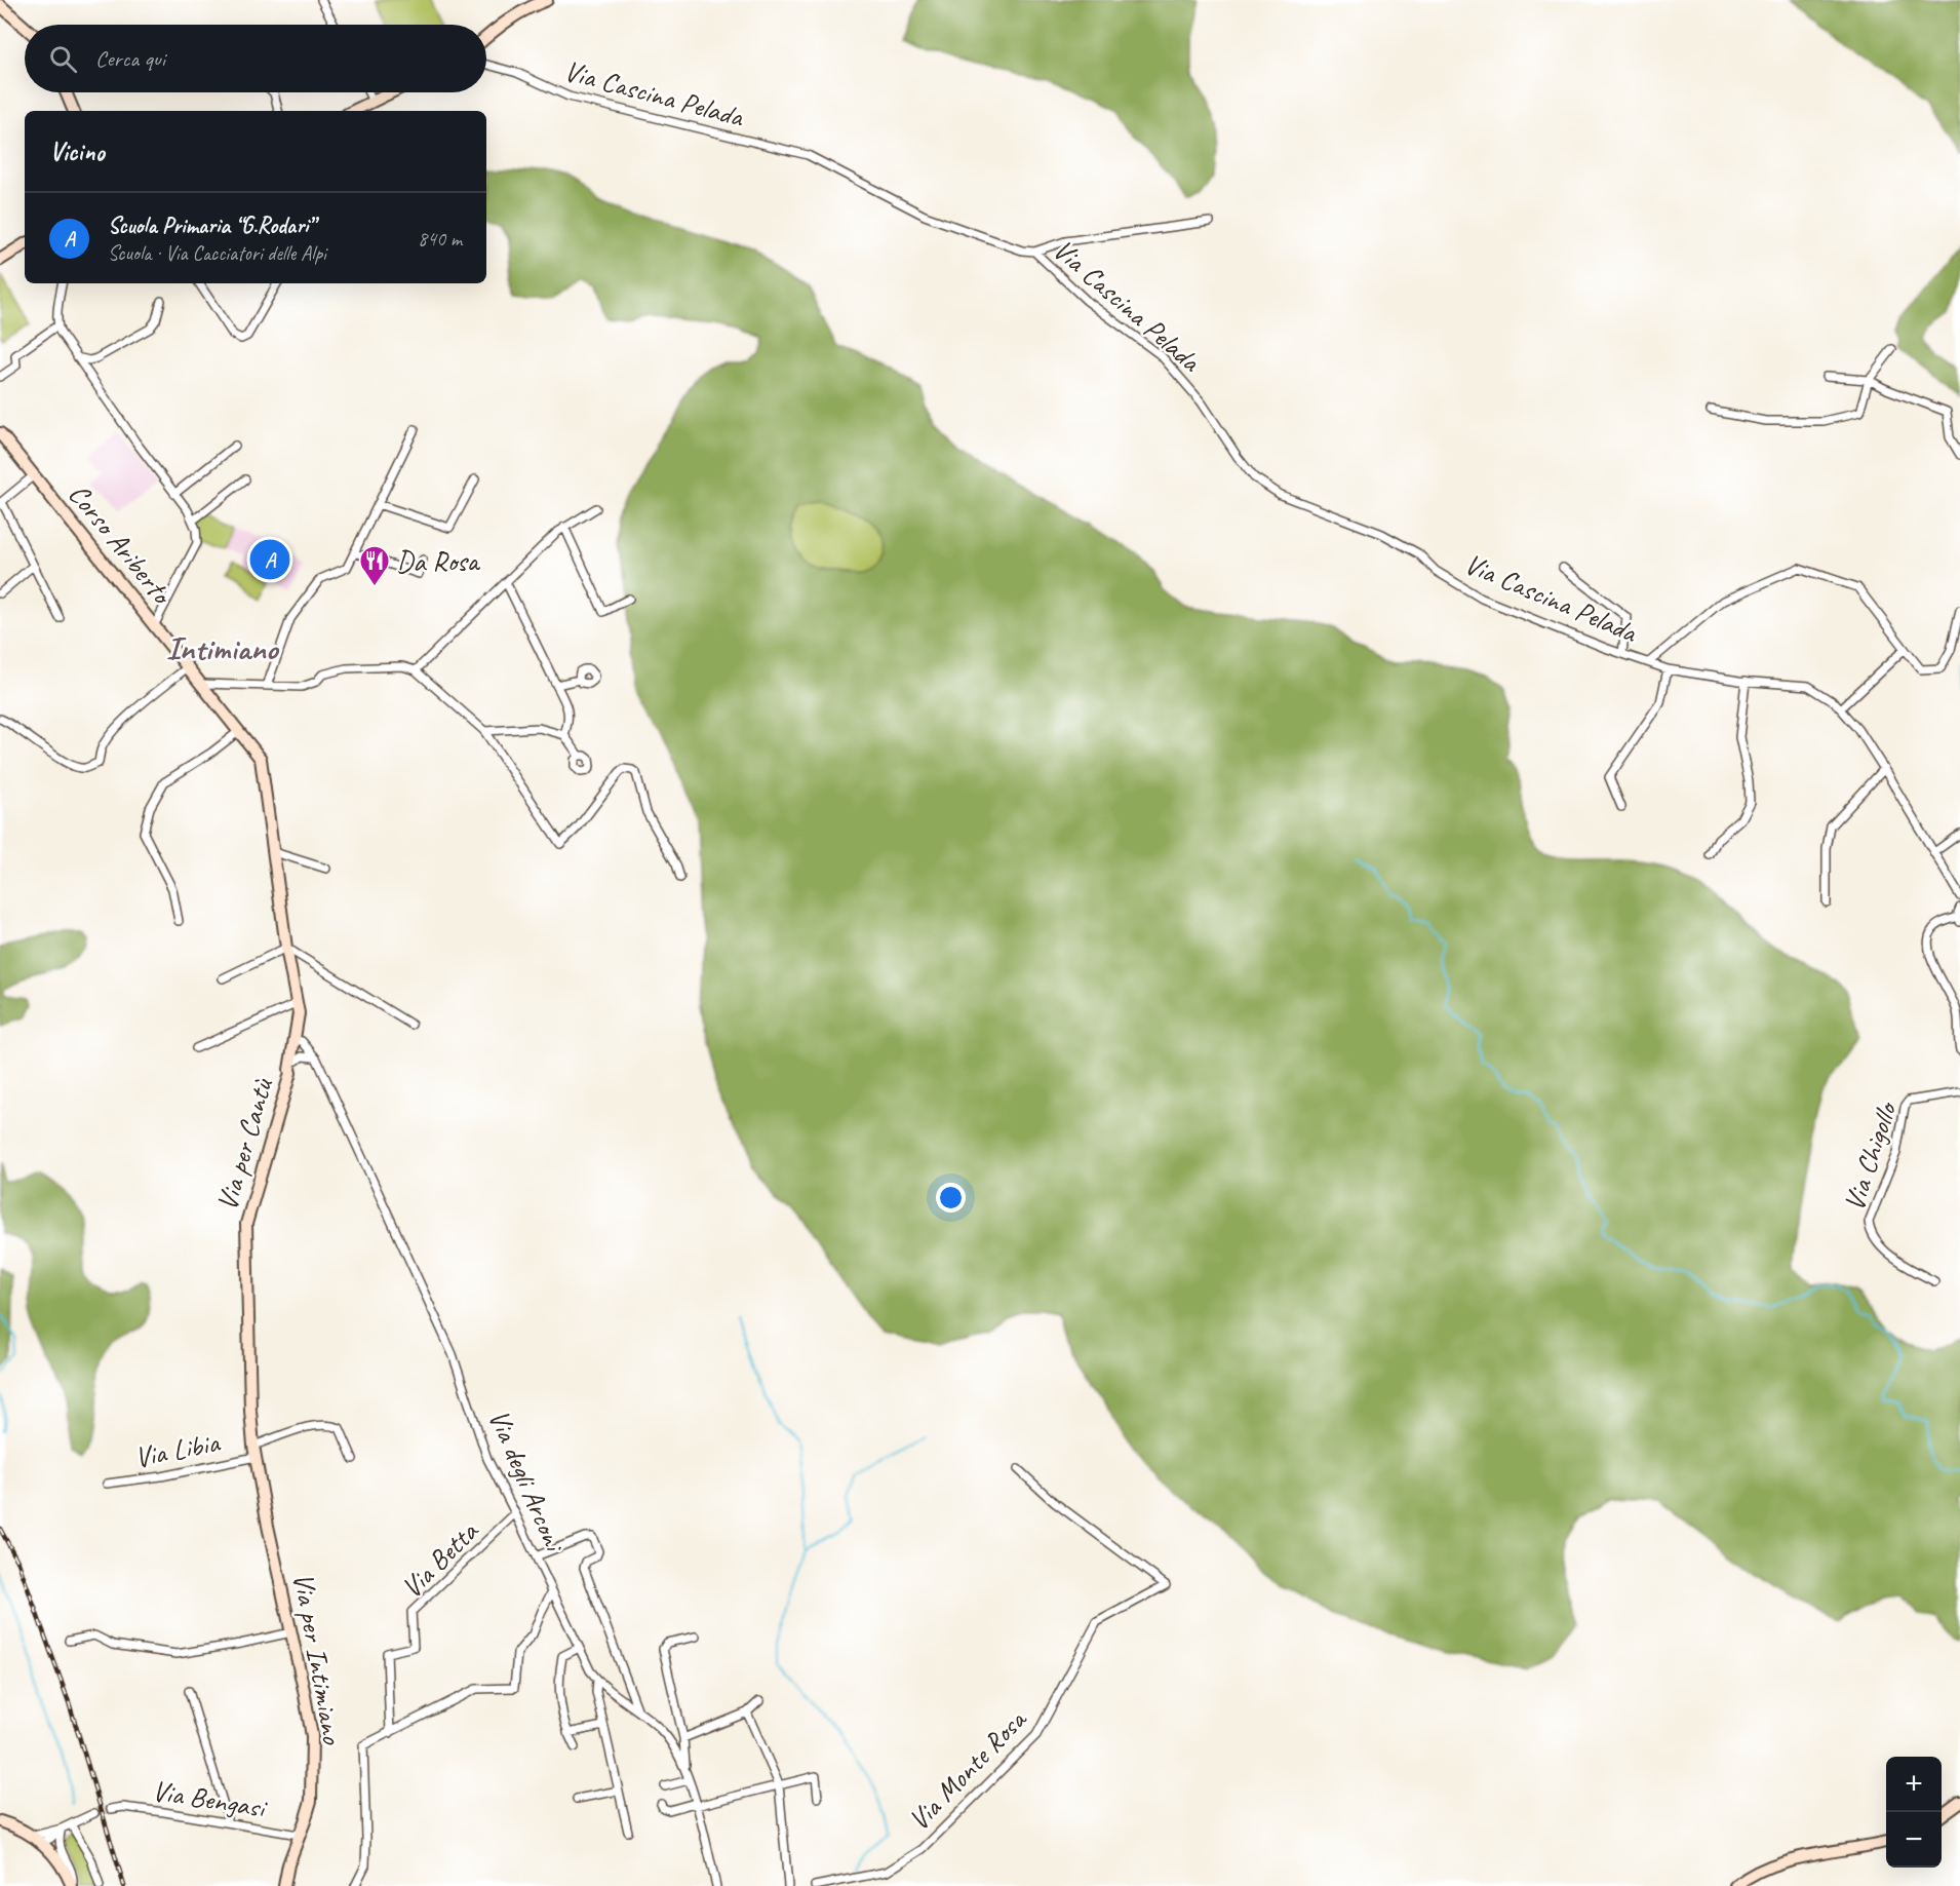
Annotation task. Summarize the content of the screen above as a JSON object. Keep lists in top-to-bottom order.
{
  "streets": {
    "street": [
      "Via Cascina Pelada",
      "Corso Ariberto",
      "Via per Cantù",
      "Via Chigollo",
      "Via Libia",
      "Via degli Arconi",
      "Via Betta",
      "Via per Intimiano",
      "Via Monte Rosa",
      "Via Bengasi"
    ]
  },
  "crossings": [
    ["Corso Ariberto", "Via per Cantù"],
    ["Via per Cantù", "Via Libia"],
    ["Via per Cantù", "Via degli Arconi"],
    ["Via per Cantù", "Via per Intimiano"],
    ["Via degli Arconi", "Via Betta"],
    ["Via per Intimiano", "Via Bengasi"]
  ],
  "districts": ["Intimiano"],
  "places": {
    "restaurant": ["Da Rosa"]
  },
  "page": {
    "search": "Cerca qui",
    "heading": "Vicino",
    "list": [
      {
        "mark": "A",
        "name": "Scuola Primaria “G.Rodari”",
        "note": "Scuola · Via Cacciatori delle Alpi",
        "value": "840 m"
      }
    ],
    "pins": "A",
    "map_buttons": ["+", "−"]
  }
}
